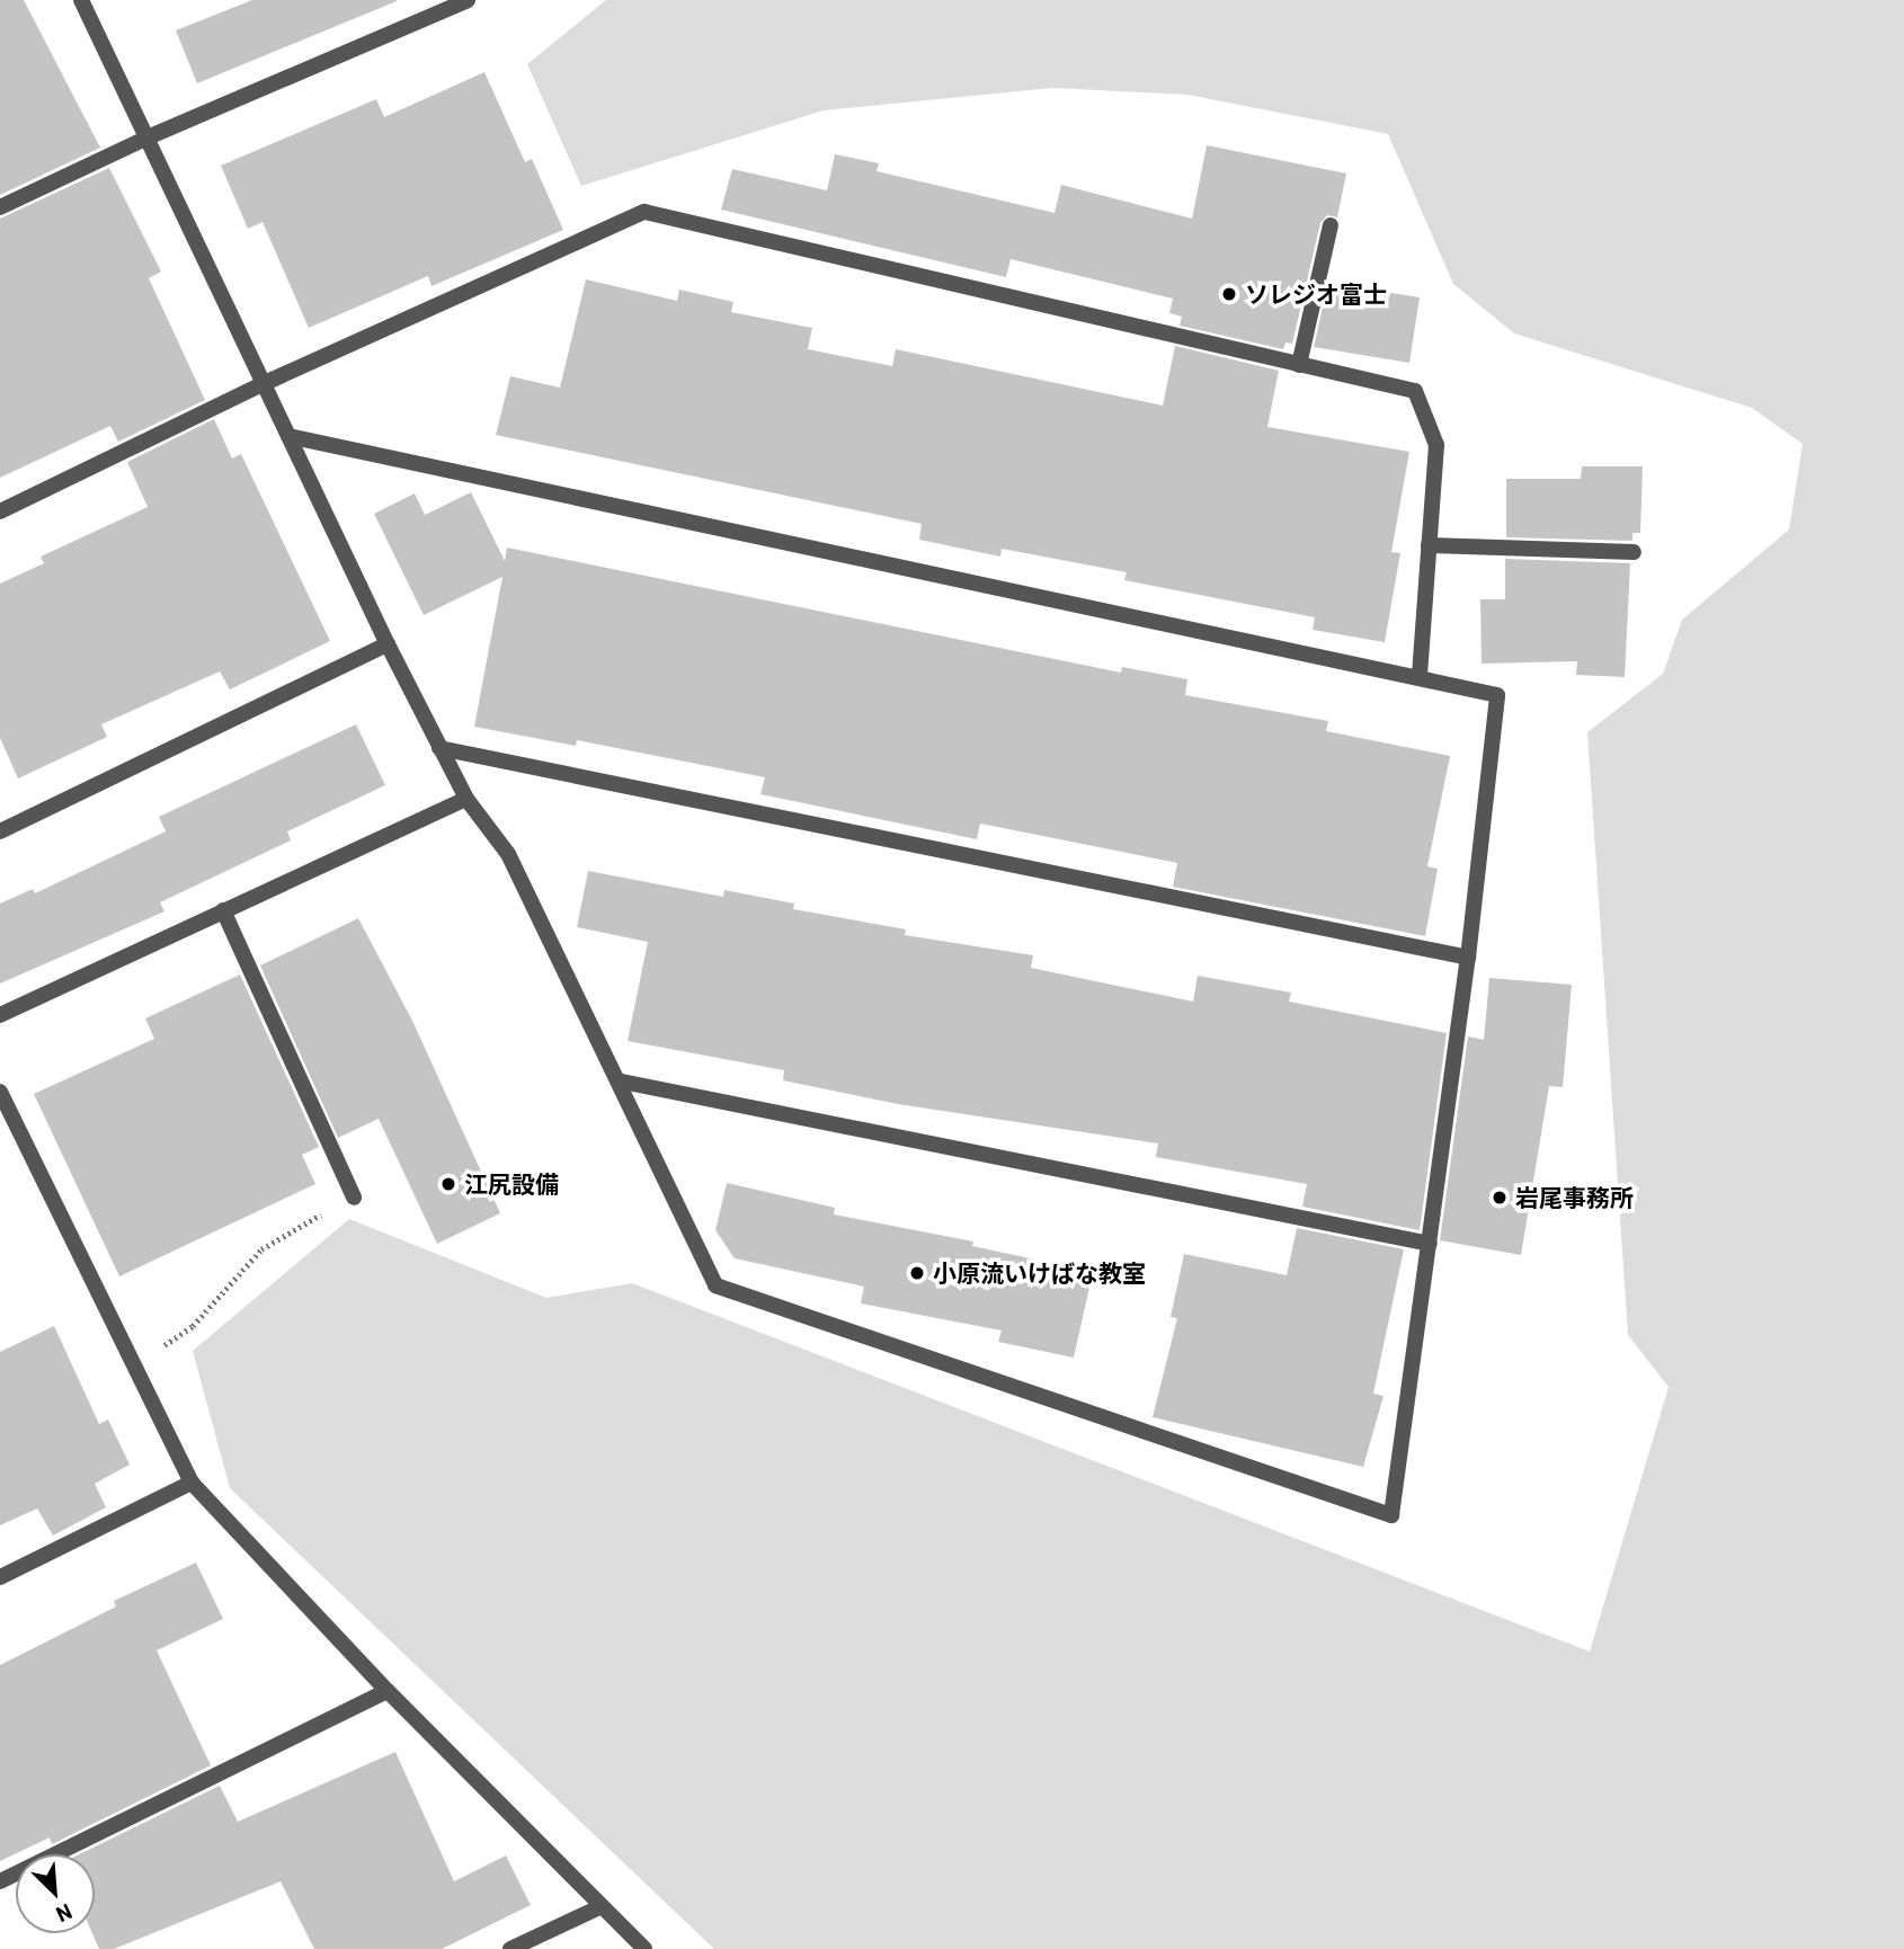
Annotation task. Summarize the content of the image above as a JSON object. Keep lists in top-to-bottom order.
{
  "places": [
    "ソレジオ富士",
    "江尻設備",
    "岩尾事務所",
    "小原流いけばな教室"
  ],
  "north": "bottom right"
}
